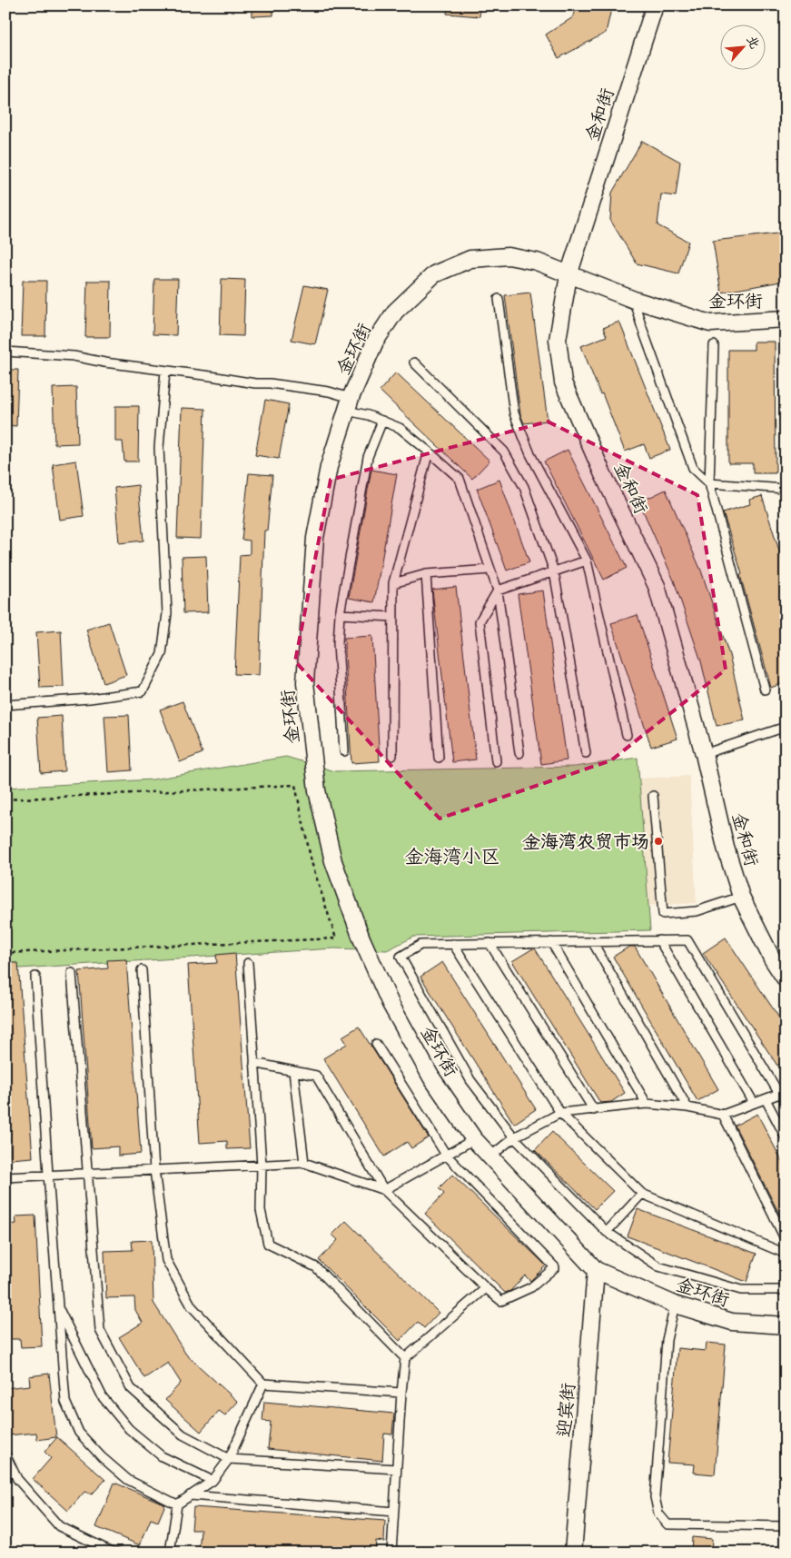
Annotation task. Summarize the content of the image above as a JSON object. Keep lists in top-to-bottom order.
{
  "streets": {
    "street": ["金和街", "金环街", "迎宾街"]
  },
  "crossings": [
    ["金和街", "金环街"],
    ["金环街", "迎宾街"]
  ],
  "districts": ["金海湾小区"],
  "places": ["金海湾农贸市场"],
  "north": "top right"
}
